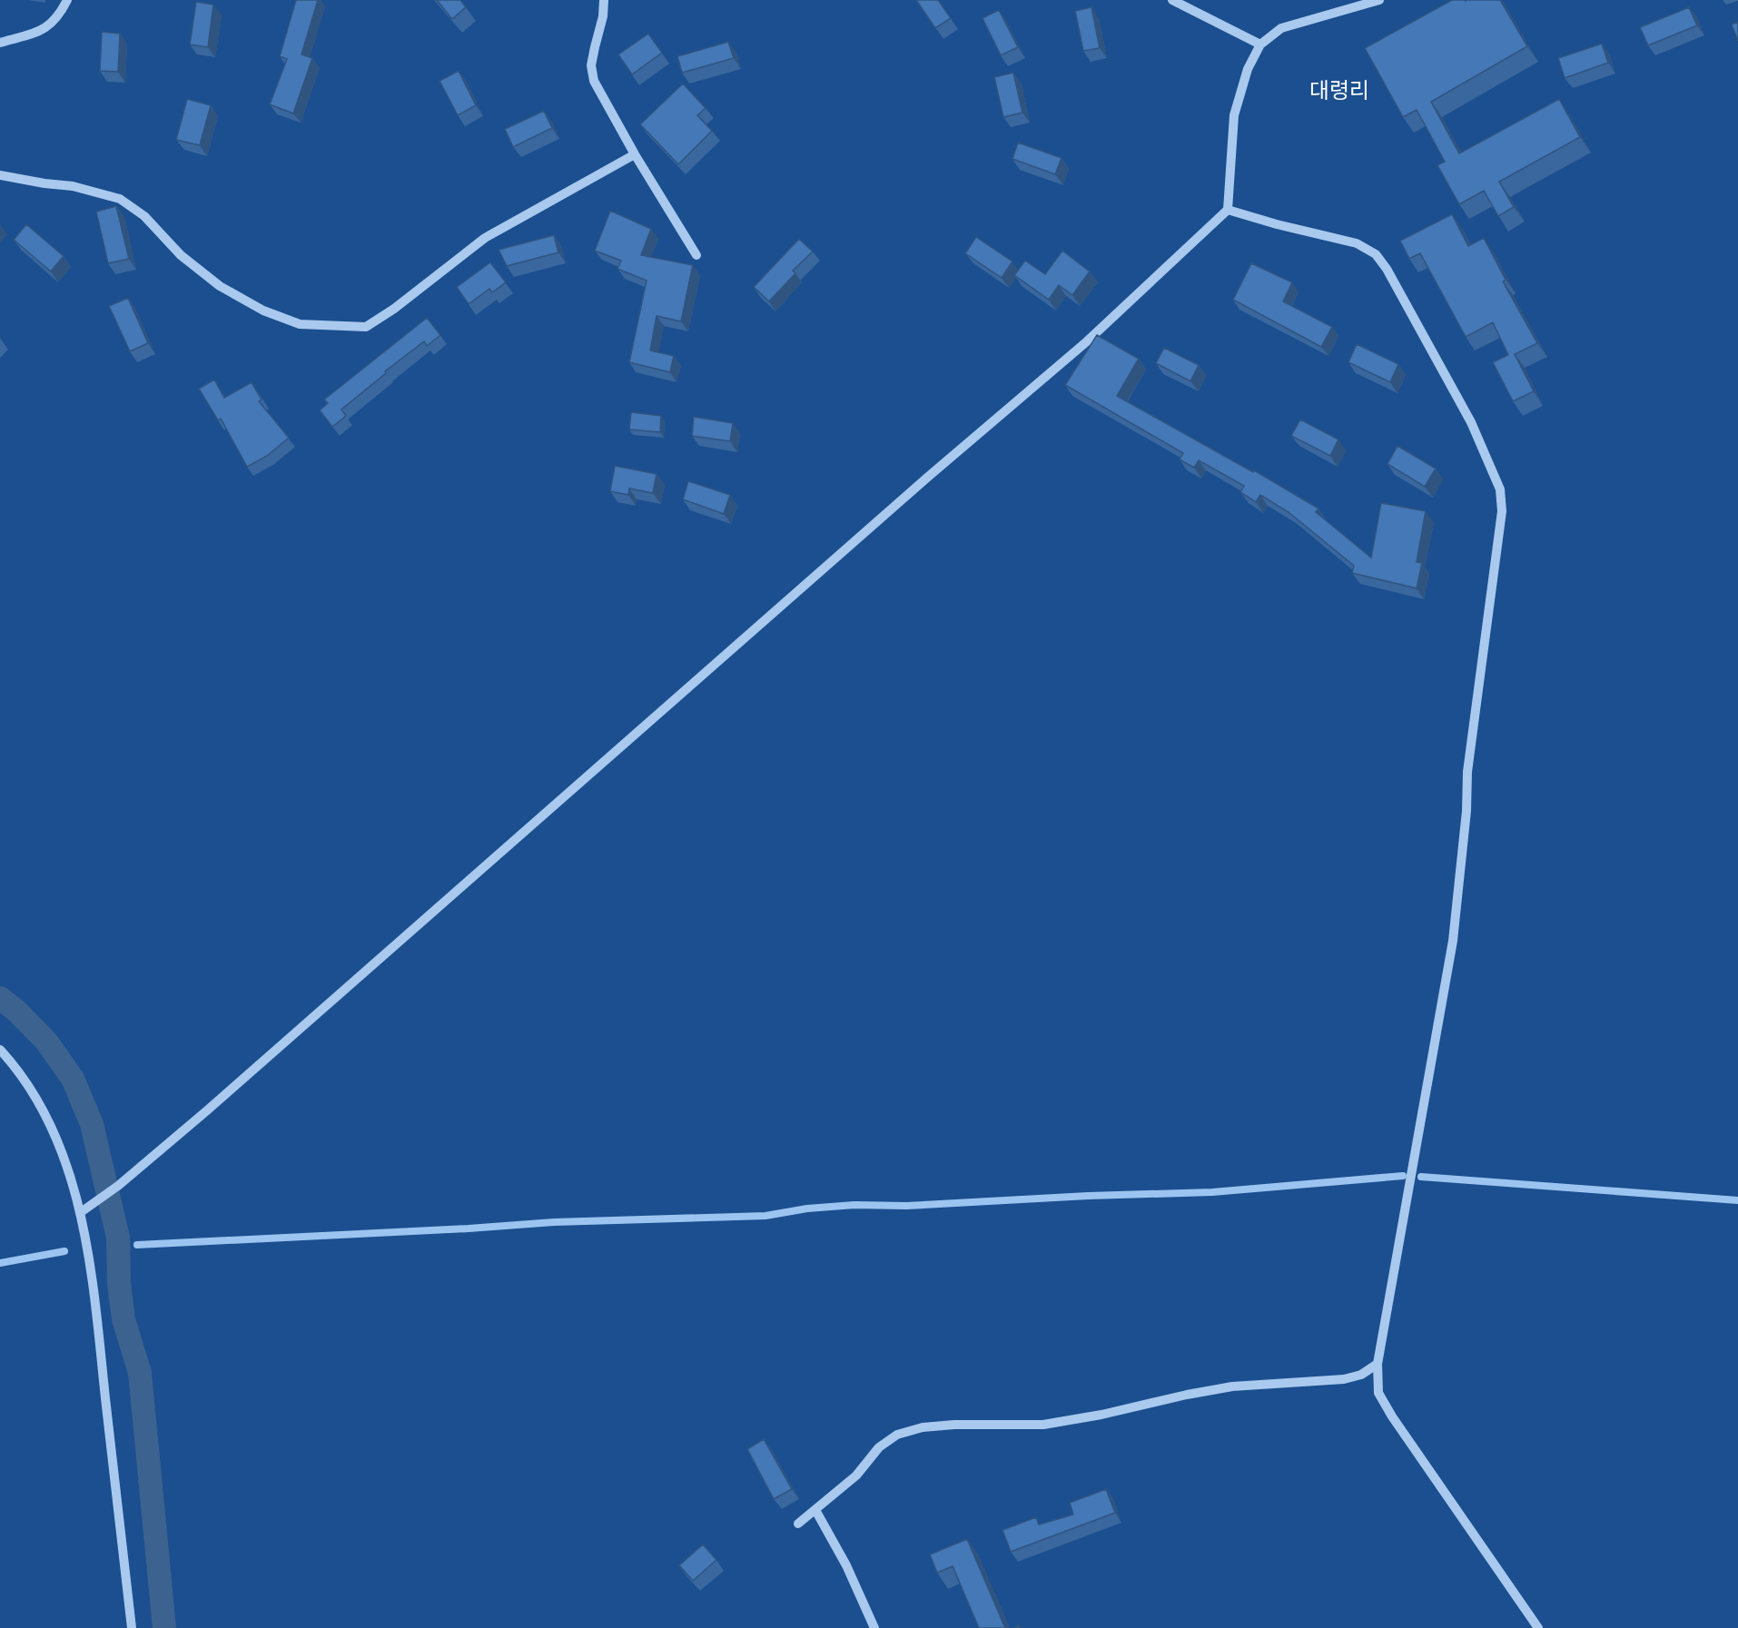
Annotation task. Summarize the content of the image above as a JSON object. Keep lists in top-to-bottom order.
{
  "districts": ["대령리"]
}
